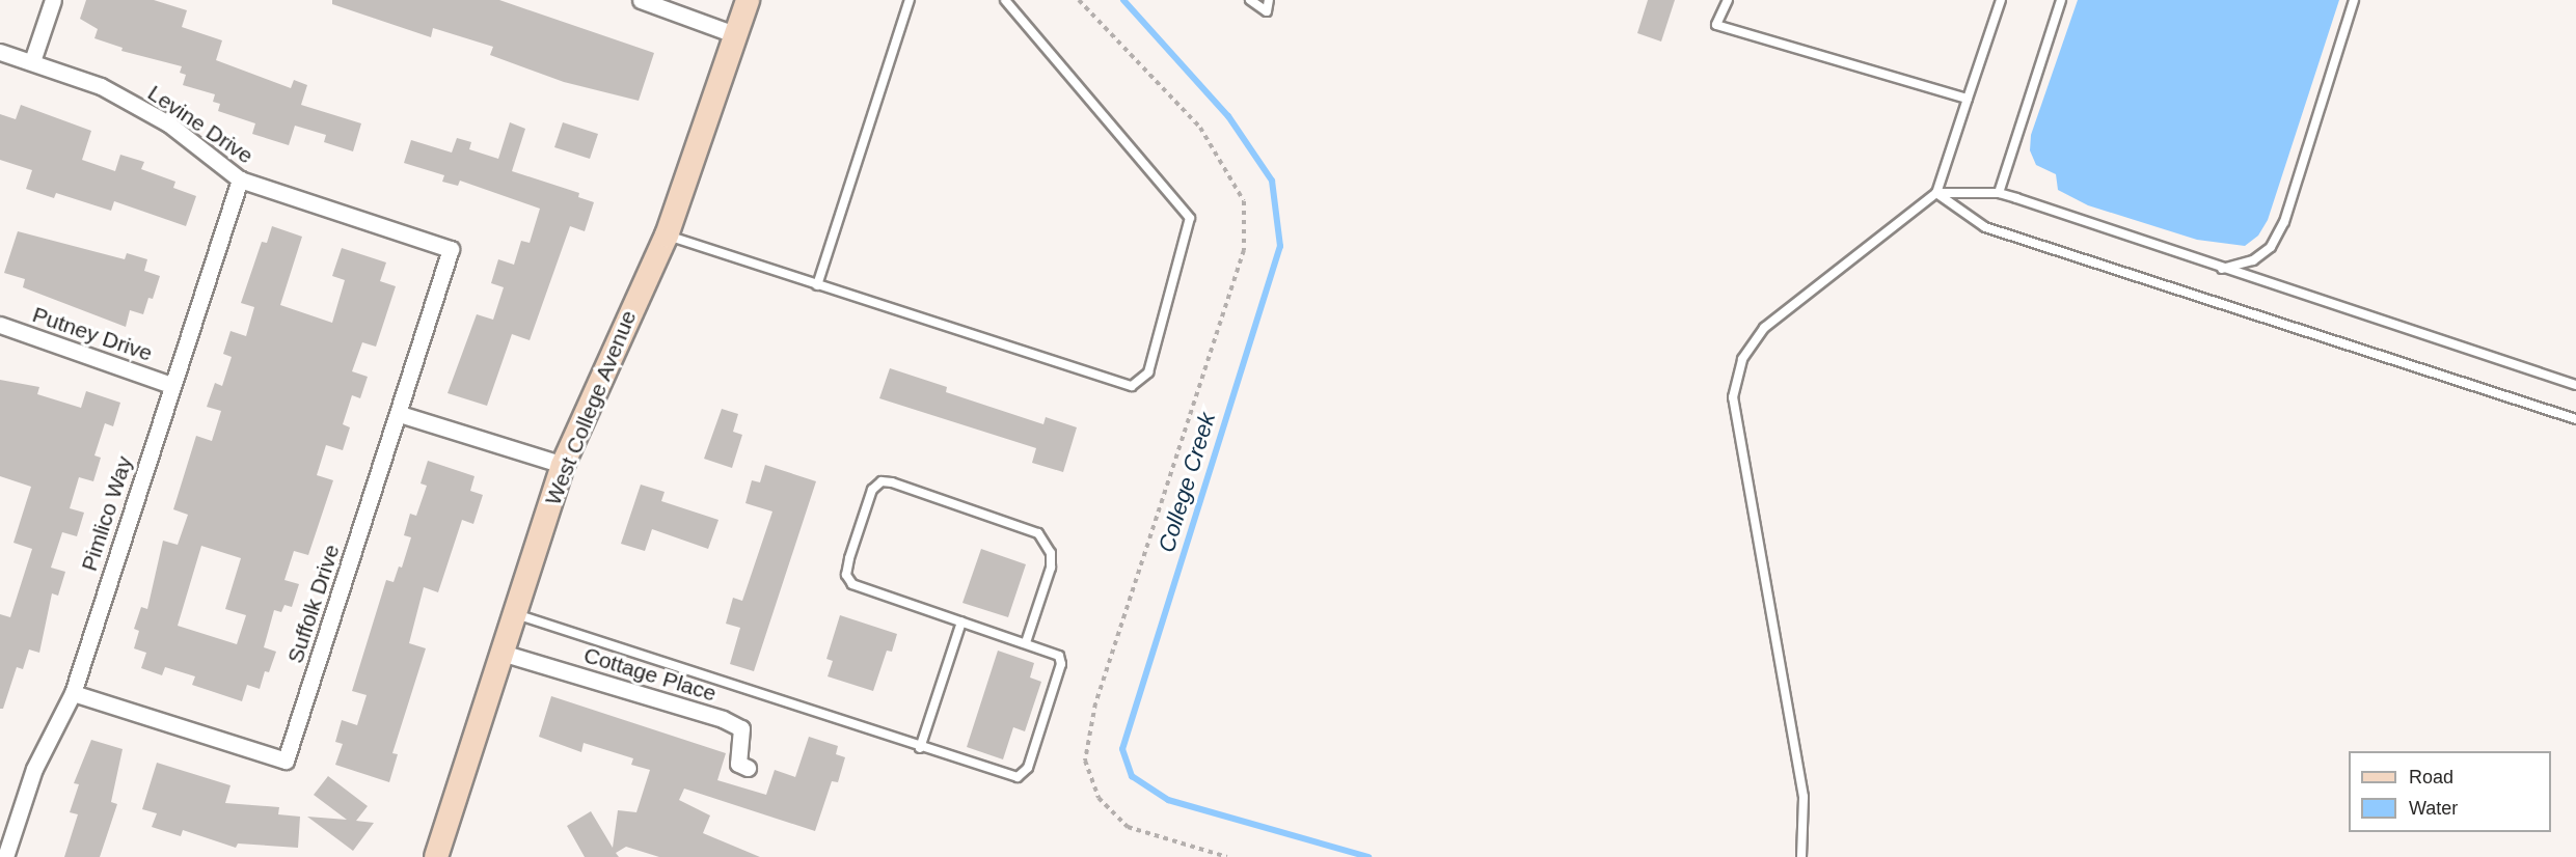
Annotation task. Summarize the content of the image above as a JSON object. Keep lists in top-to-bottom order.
{
  "streets": {
    "main road": ["West College Avenue"],
    "street": [
      "Levine Drive",
      "Putney Drive",
      "Pimlico Way",
      "Suffolk Drive",
      "Cottage Place"
    ]
  },
  "crossings": [
    ["Levine Drive", "Pimlico Way"],
    ["Levine Drive", "Suffolk Drive"],
    ["Putney Drive", "Pimlico Way"],
    ["West College Avenue", "Cottage Place"],
    ["Pimlico Way", "Suffolk Drive"]
  ],
  "water": ["College Creek"],
  "legend": ["Road", "Water"]
}
